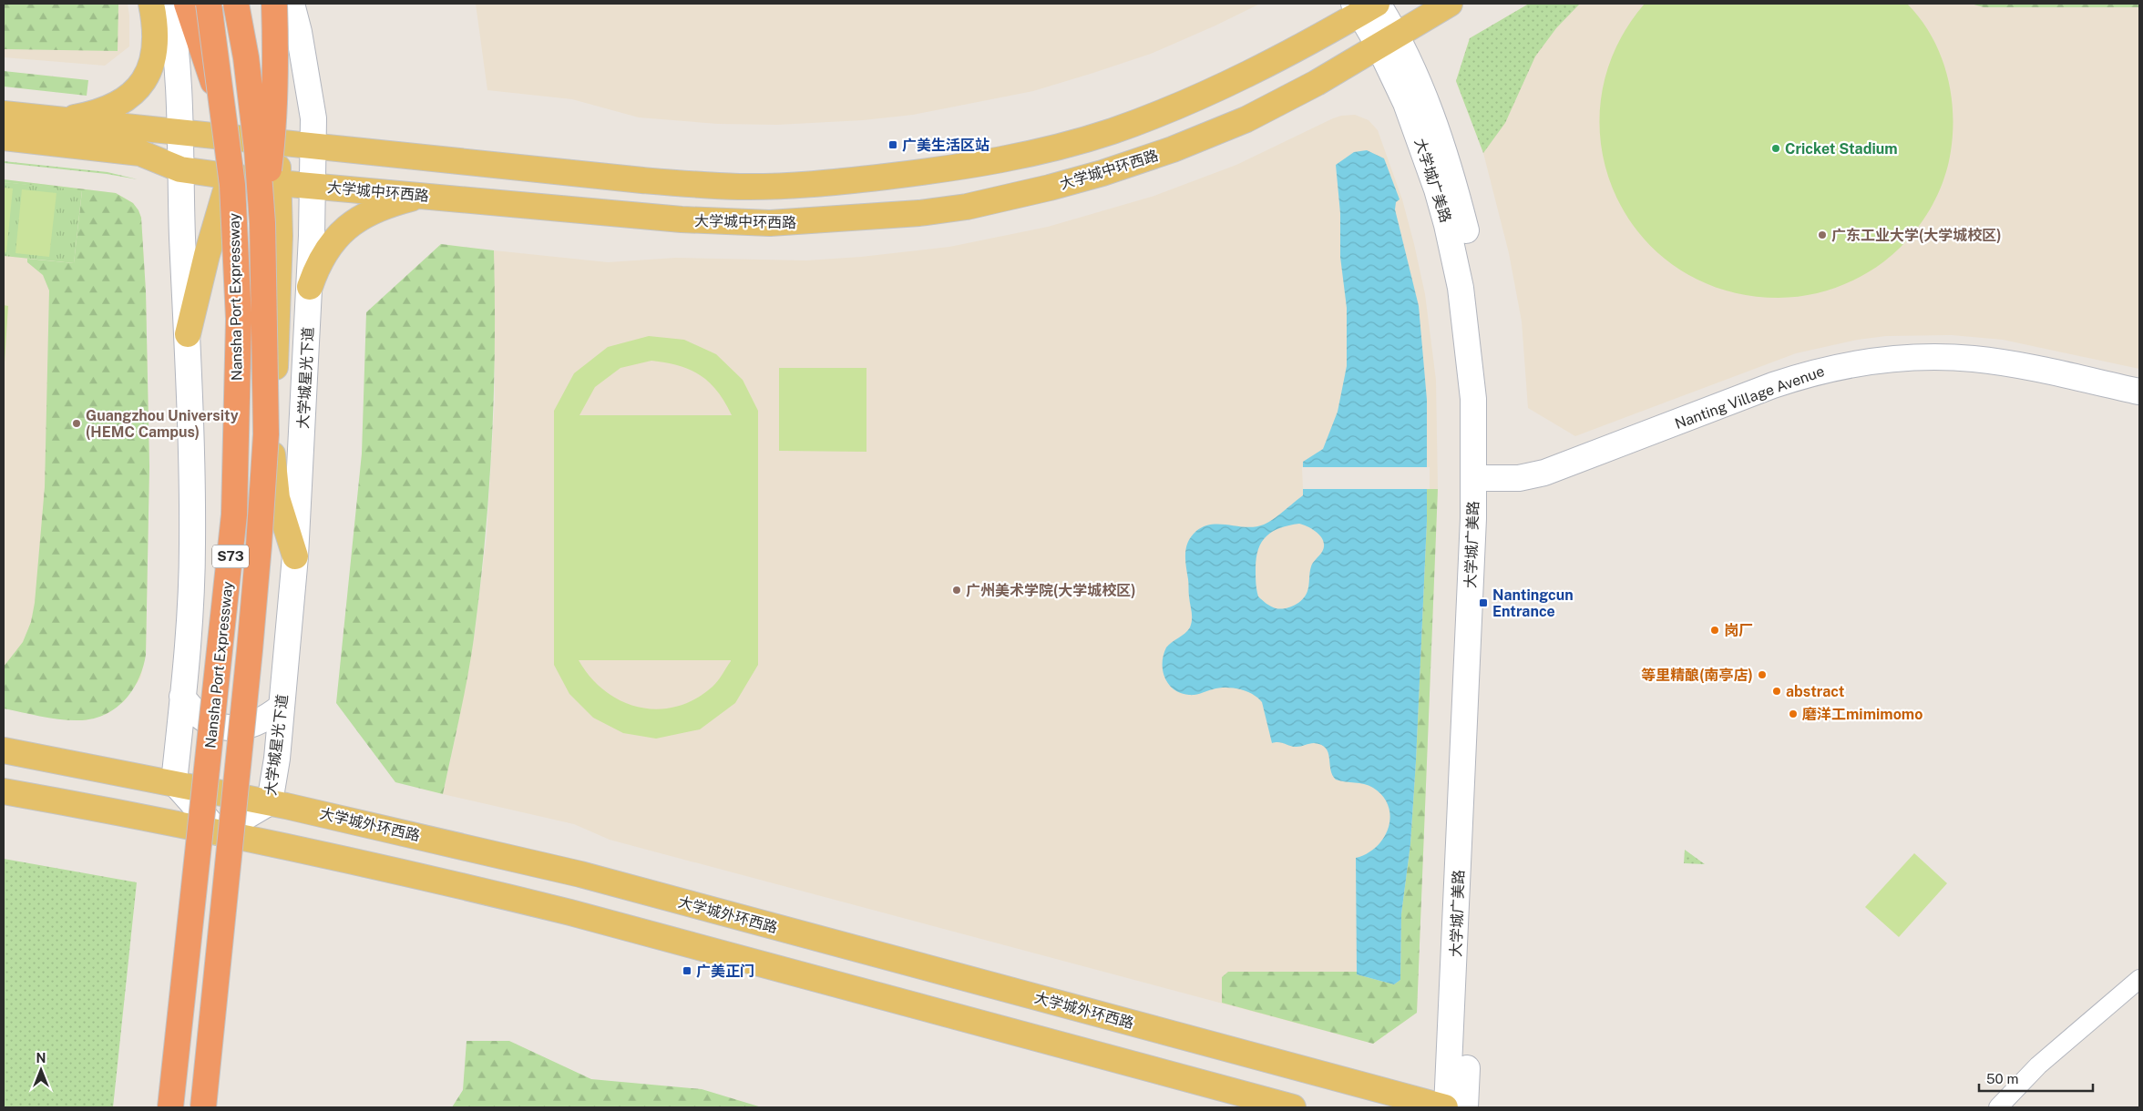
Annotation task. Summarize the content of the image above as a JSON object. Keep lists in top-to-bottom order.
{
  "streets": {
    "highway": ["Nansha Port Expressway", "S73"],
    "main road": [
      "大学城中环西路",
      "大学城广美路",
      "大学城星光下道",
      "Nanting Village Avenue",
      "大学城外环西路"
    ]
  },
  "crossings": [
    ["大学城中环西路", "大学城广美路"],
    ["大学城中环西路", "大学城星光下道"],
    ["大学城广美路", "Nanting Village Avenue"],
    ["大学城广美路", "大学城外环西路"],
    ["大学城星光下道", "大学城外环西路"]
  ],
  "places": {
    "transit": ["广美生活区站", "Nantingcun Entrance", "广美正门"],
    "other": [
      "Cricket Stadium",
      "广东工业大学(大学城校区)",
      "Guangzhou University (HEMC Campus)",
      "广州美术学院(大学城校区)",
      "岗厂",
      "等里精酿(南亭店)",
      "abstract",
      "磨洋工mimimomo"
    ]
  },
  "scale_bar": "50 m",
  "north": "top"
}
